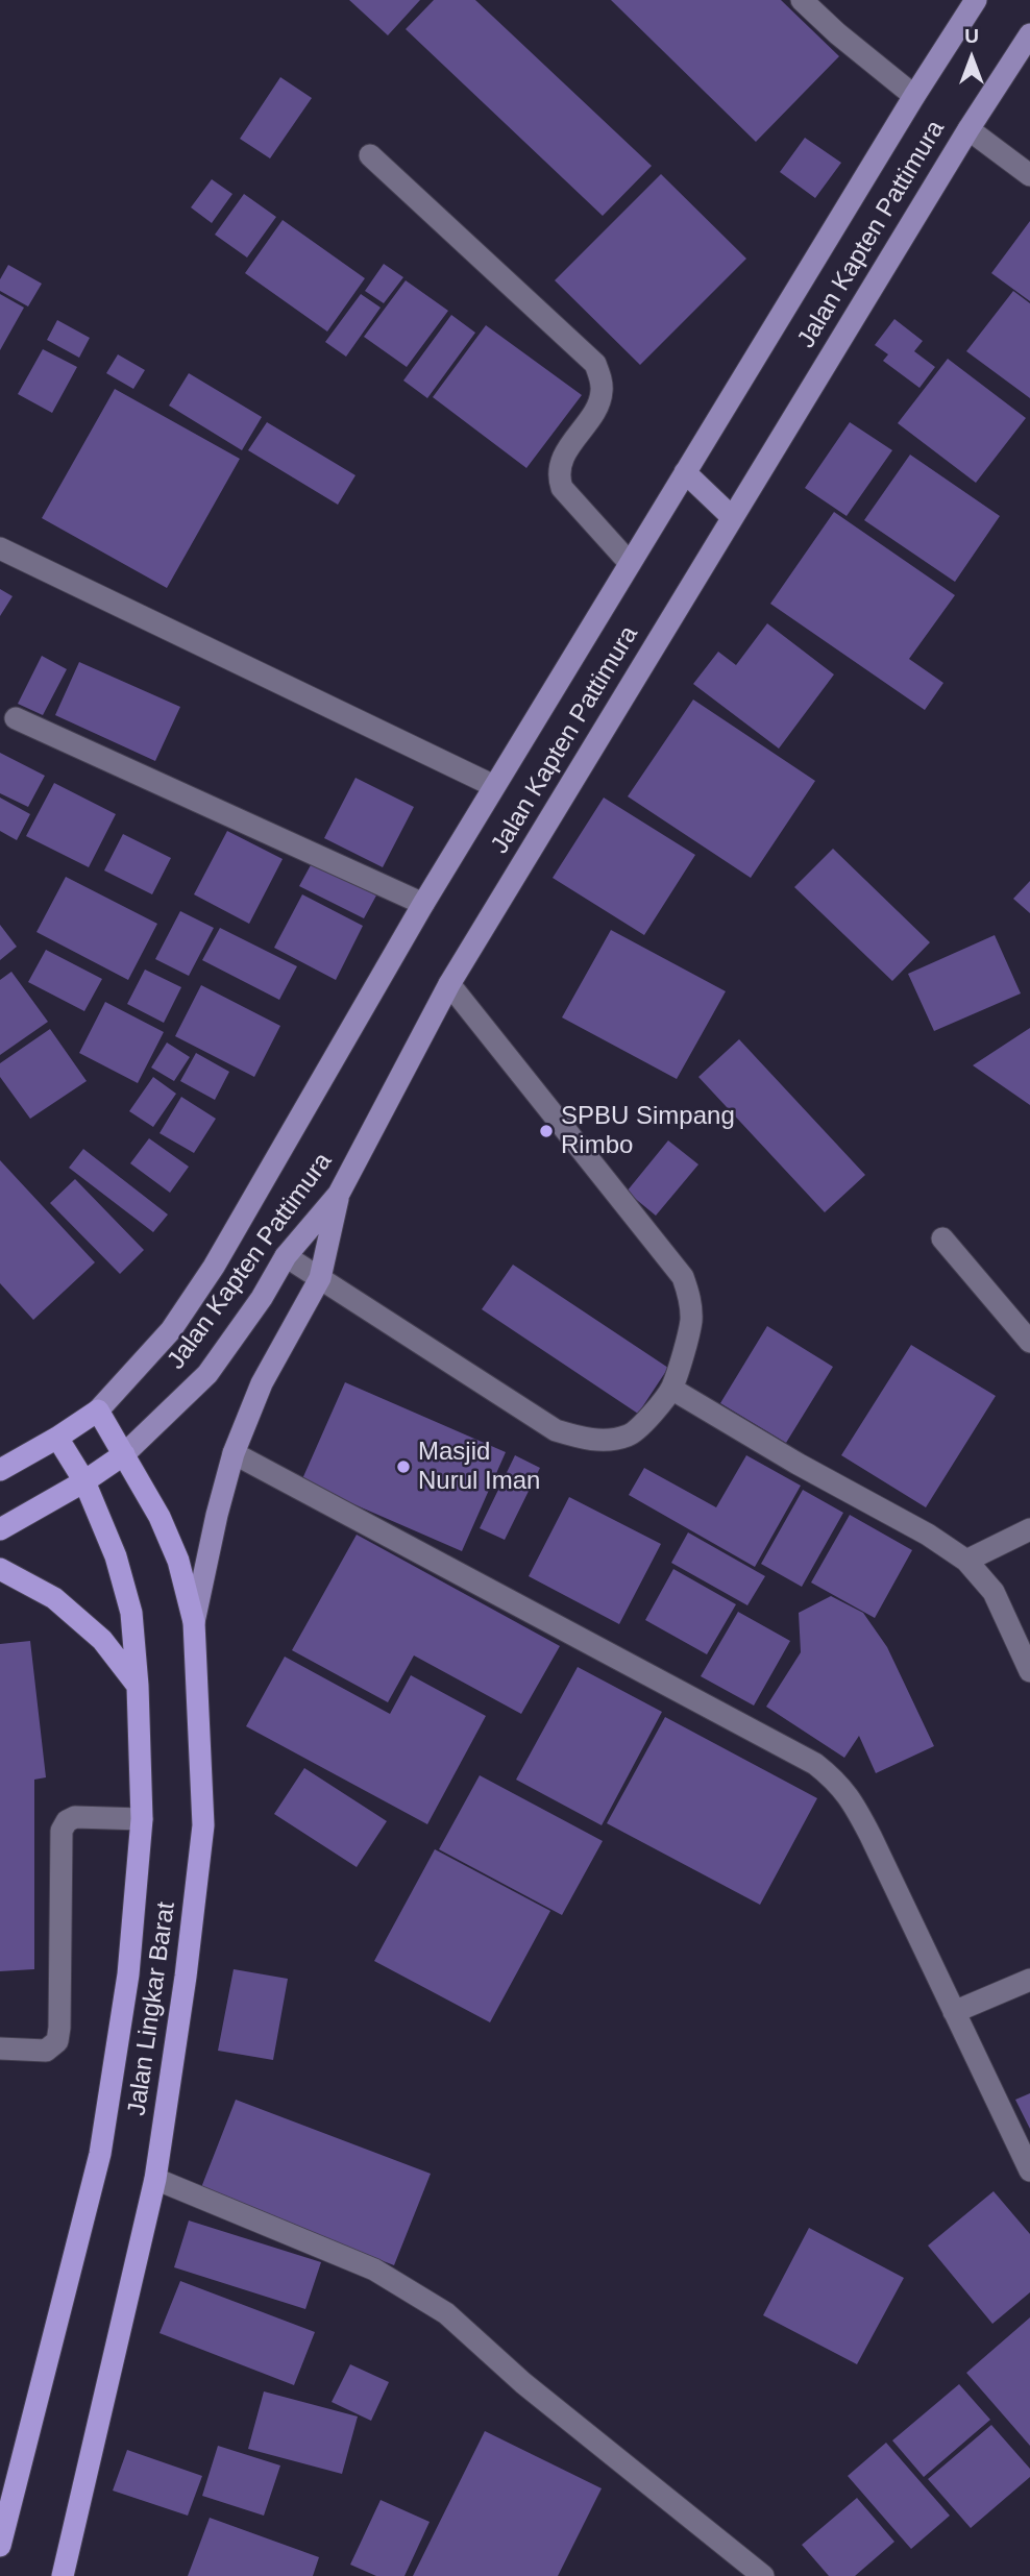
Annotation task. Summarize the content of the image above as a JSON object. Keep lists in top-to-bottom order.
{
  "streets": {
    "highway": ["Jalan Lingkar Barat"],
    "main road": ["Jalan Kapten Pattimura"]
  },
  "crossings": [
    ["Jalan Kapten Pattimura", "Jalan Lingkar Barat"]
  ],
  "places": ["SPBU Simpang Rimbo", "Masjid Nurul Iman"],
  "north": "top"
}
